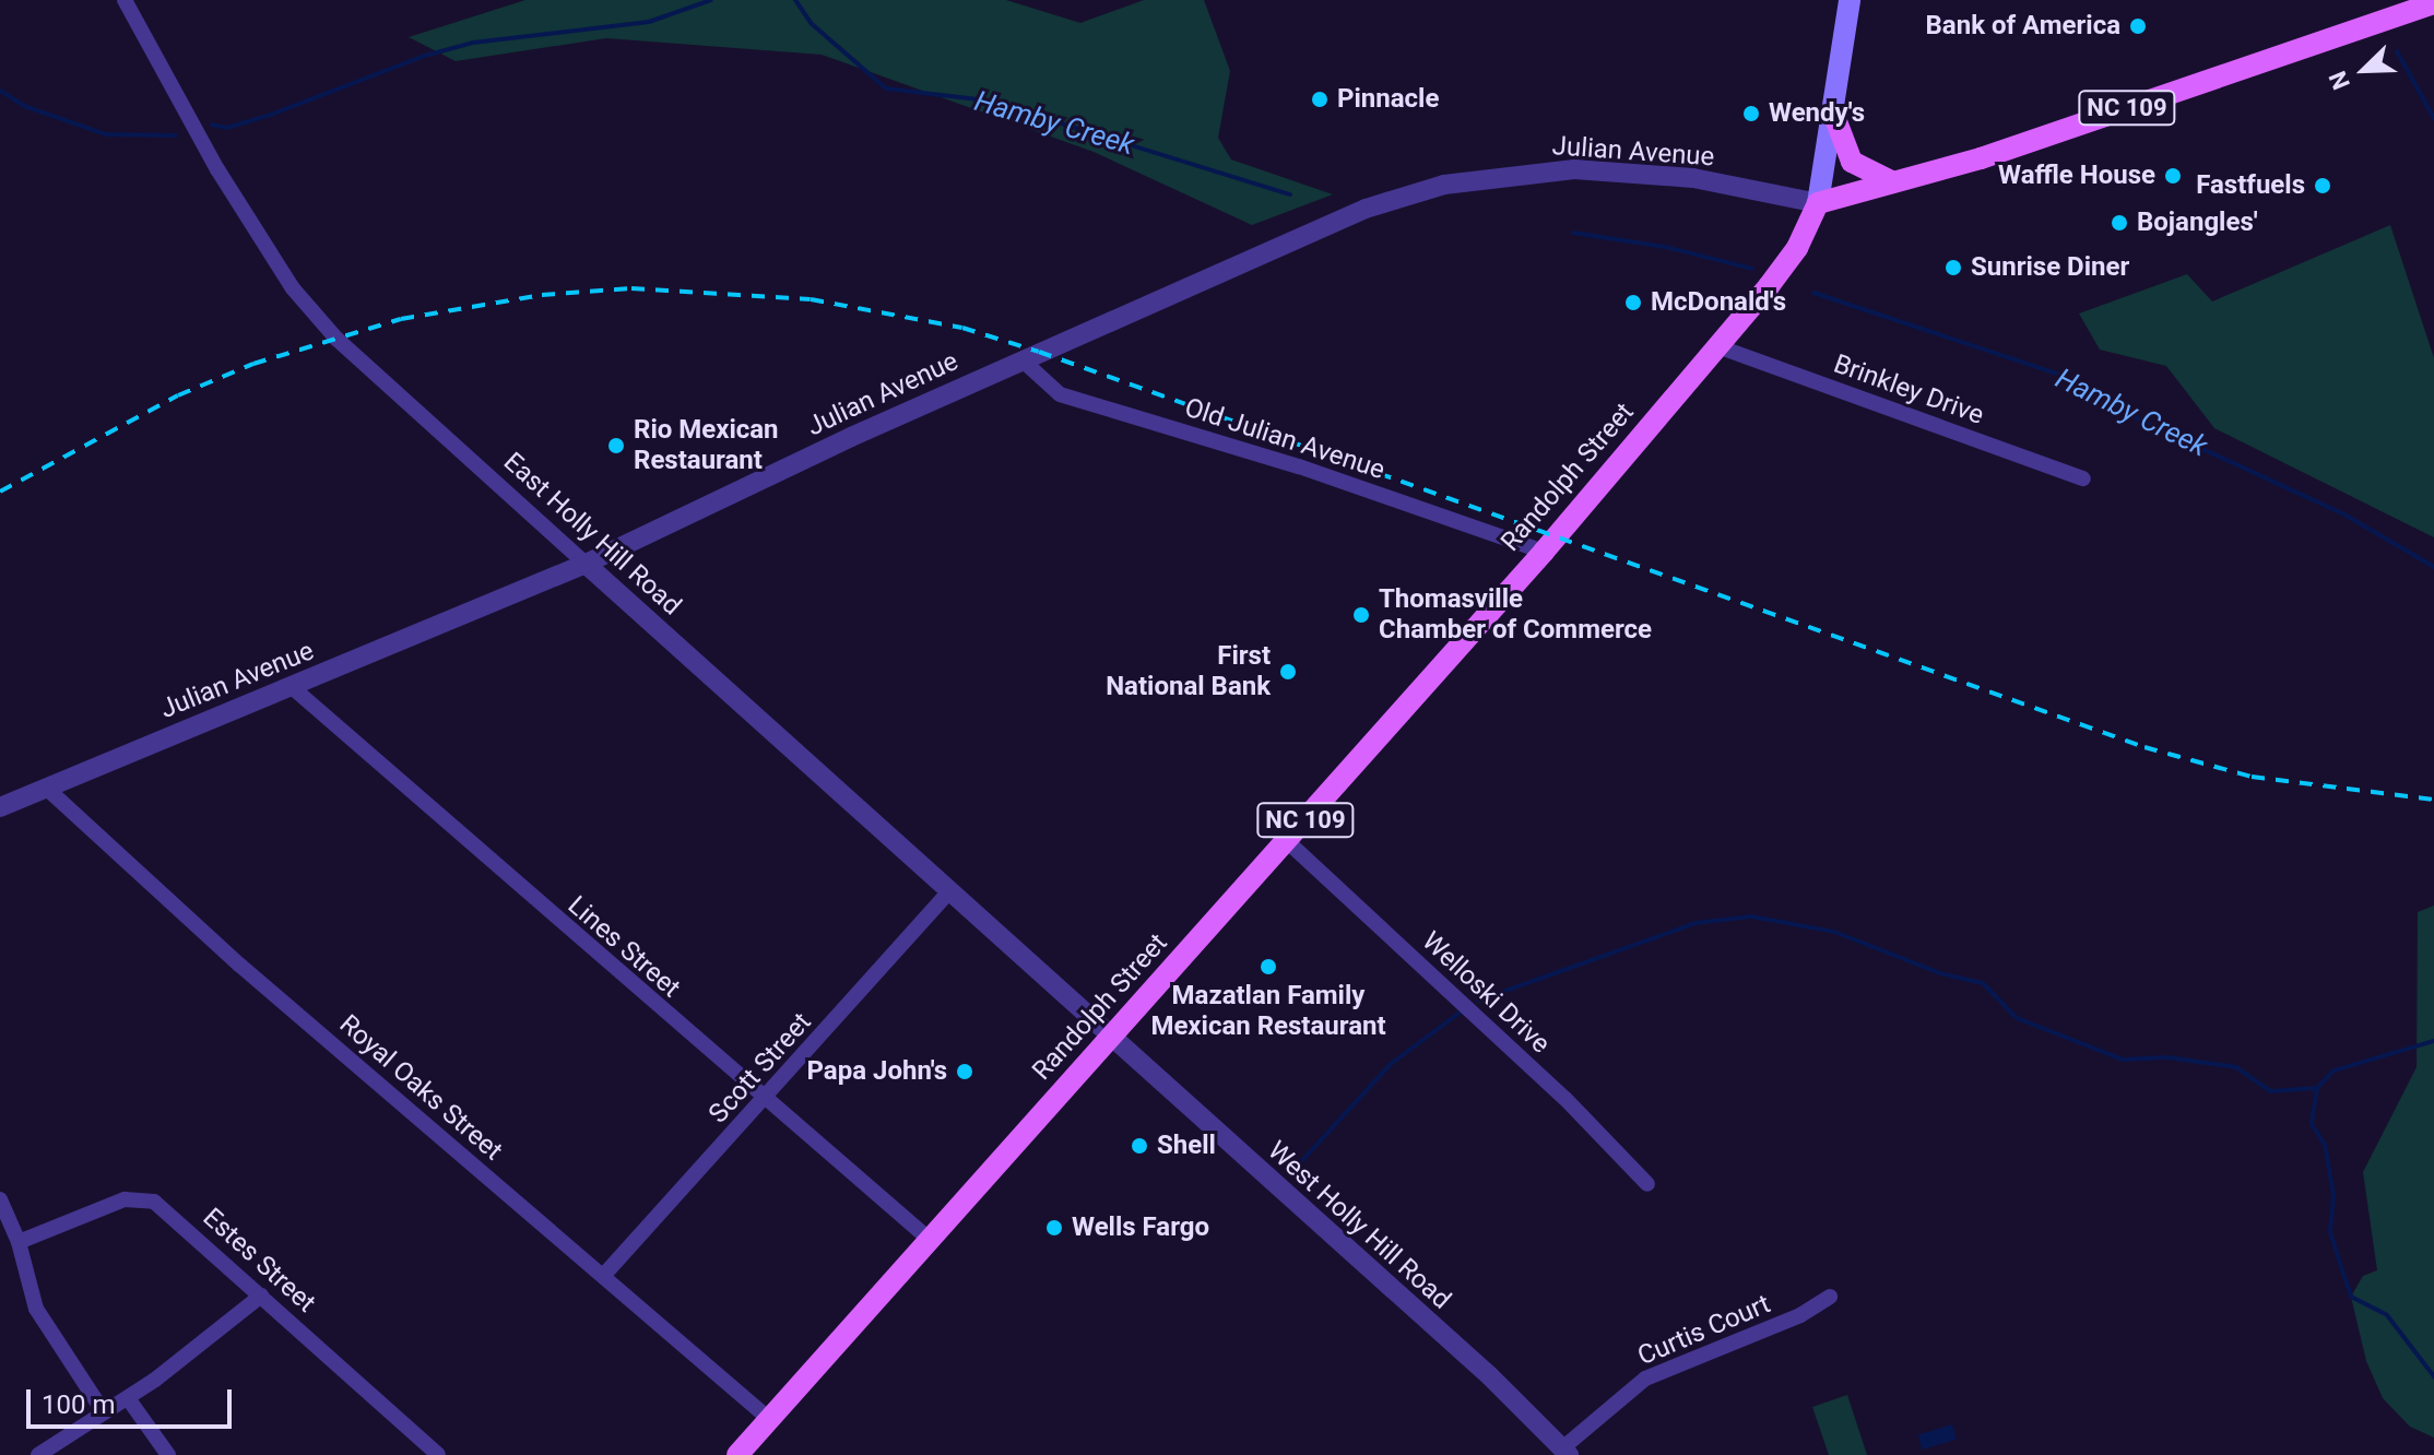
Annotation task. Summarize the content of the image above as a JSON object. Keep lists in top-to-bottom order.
{
  "streets": {
    "main road": ["NC 109", "Randolph Street"],
    "street": [
      "Julian Avenue",
      "Brinkley Drive",
      "Old Julian Avenue",
      "East Holly Hill Road",
      "Lines Street",
      "Welloski Drive",
      "Scott Street",
      "Royal Oaks Street",
      "West Holly Hill Road",
      "Estes Street",
      "Curtis Court"
    ]
  },
  "crossings": [
    ["NC 109", "Julian Avenue"],
    ["NC 109", "Randolph Street"],
    ["Julian Avenue", "Old Julian Avenue"],
    ["Julian Avenue", "Randolph Street"],
    ["Julian Avenue", "East Holly Hill Road"],
    ["Julian Avenue", "Lines Street"],
    ["Julian Avenue", "Royal Oaks Street"],
    ["Brinkley Drive", "Randolph Street"],
    ["Old Julian Avenue", "Randolph Street"],
    ["Randolph Street", "East Holly Hill Road"],
    ["Randolph Street", "Lines Street"],
    ["Randolph Street", "Welloski Drive"],
    ["Randolph Street", "Royal Oaks Street"],
    ["Randolph Street", "West Holly Hill Road"],
    ["East Holly Hill Road", "Scott Street"],
    ["East Holly Hill Road", "West Holly Hill Road"],
    ["Lines Street", "Scott Street"],
    ["Scott Street", "Royal Oaks Street"],
    ["West Holly Hill Road", "Curtis Court"]
  ],
  "water": ["Hamby Creek"],
  "places": [
    "Bank of America",
    "Pinnacle",
    "Wendy's",
    "Waffle House",
    "Fastfuels",
    "Bojangles'",
    "Sunrise Diner",
    "McDonald's",
    "Rio Mexican Restaurant",
    "Thomasville Chamber of Commerce",
    "First National Bank",
    "Mazatlan Family Mexican Restaurant",
    "Papa John's",
    "Shell",
    "Wells Fargo"
  ],
  "scale_bar": "100 m",
  "north": "bottom left"
}
